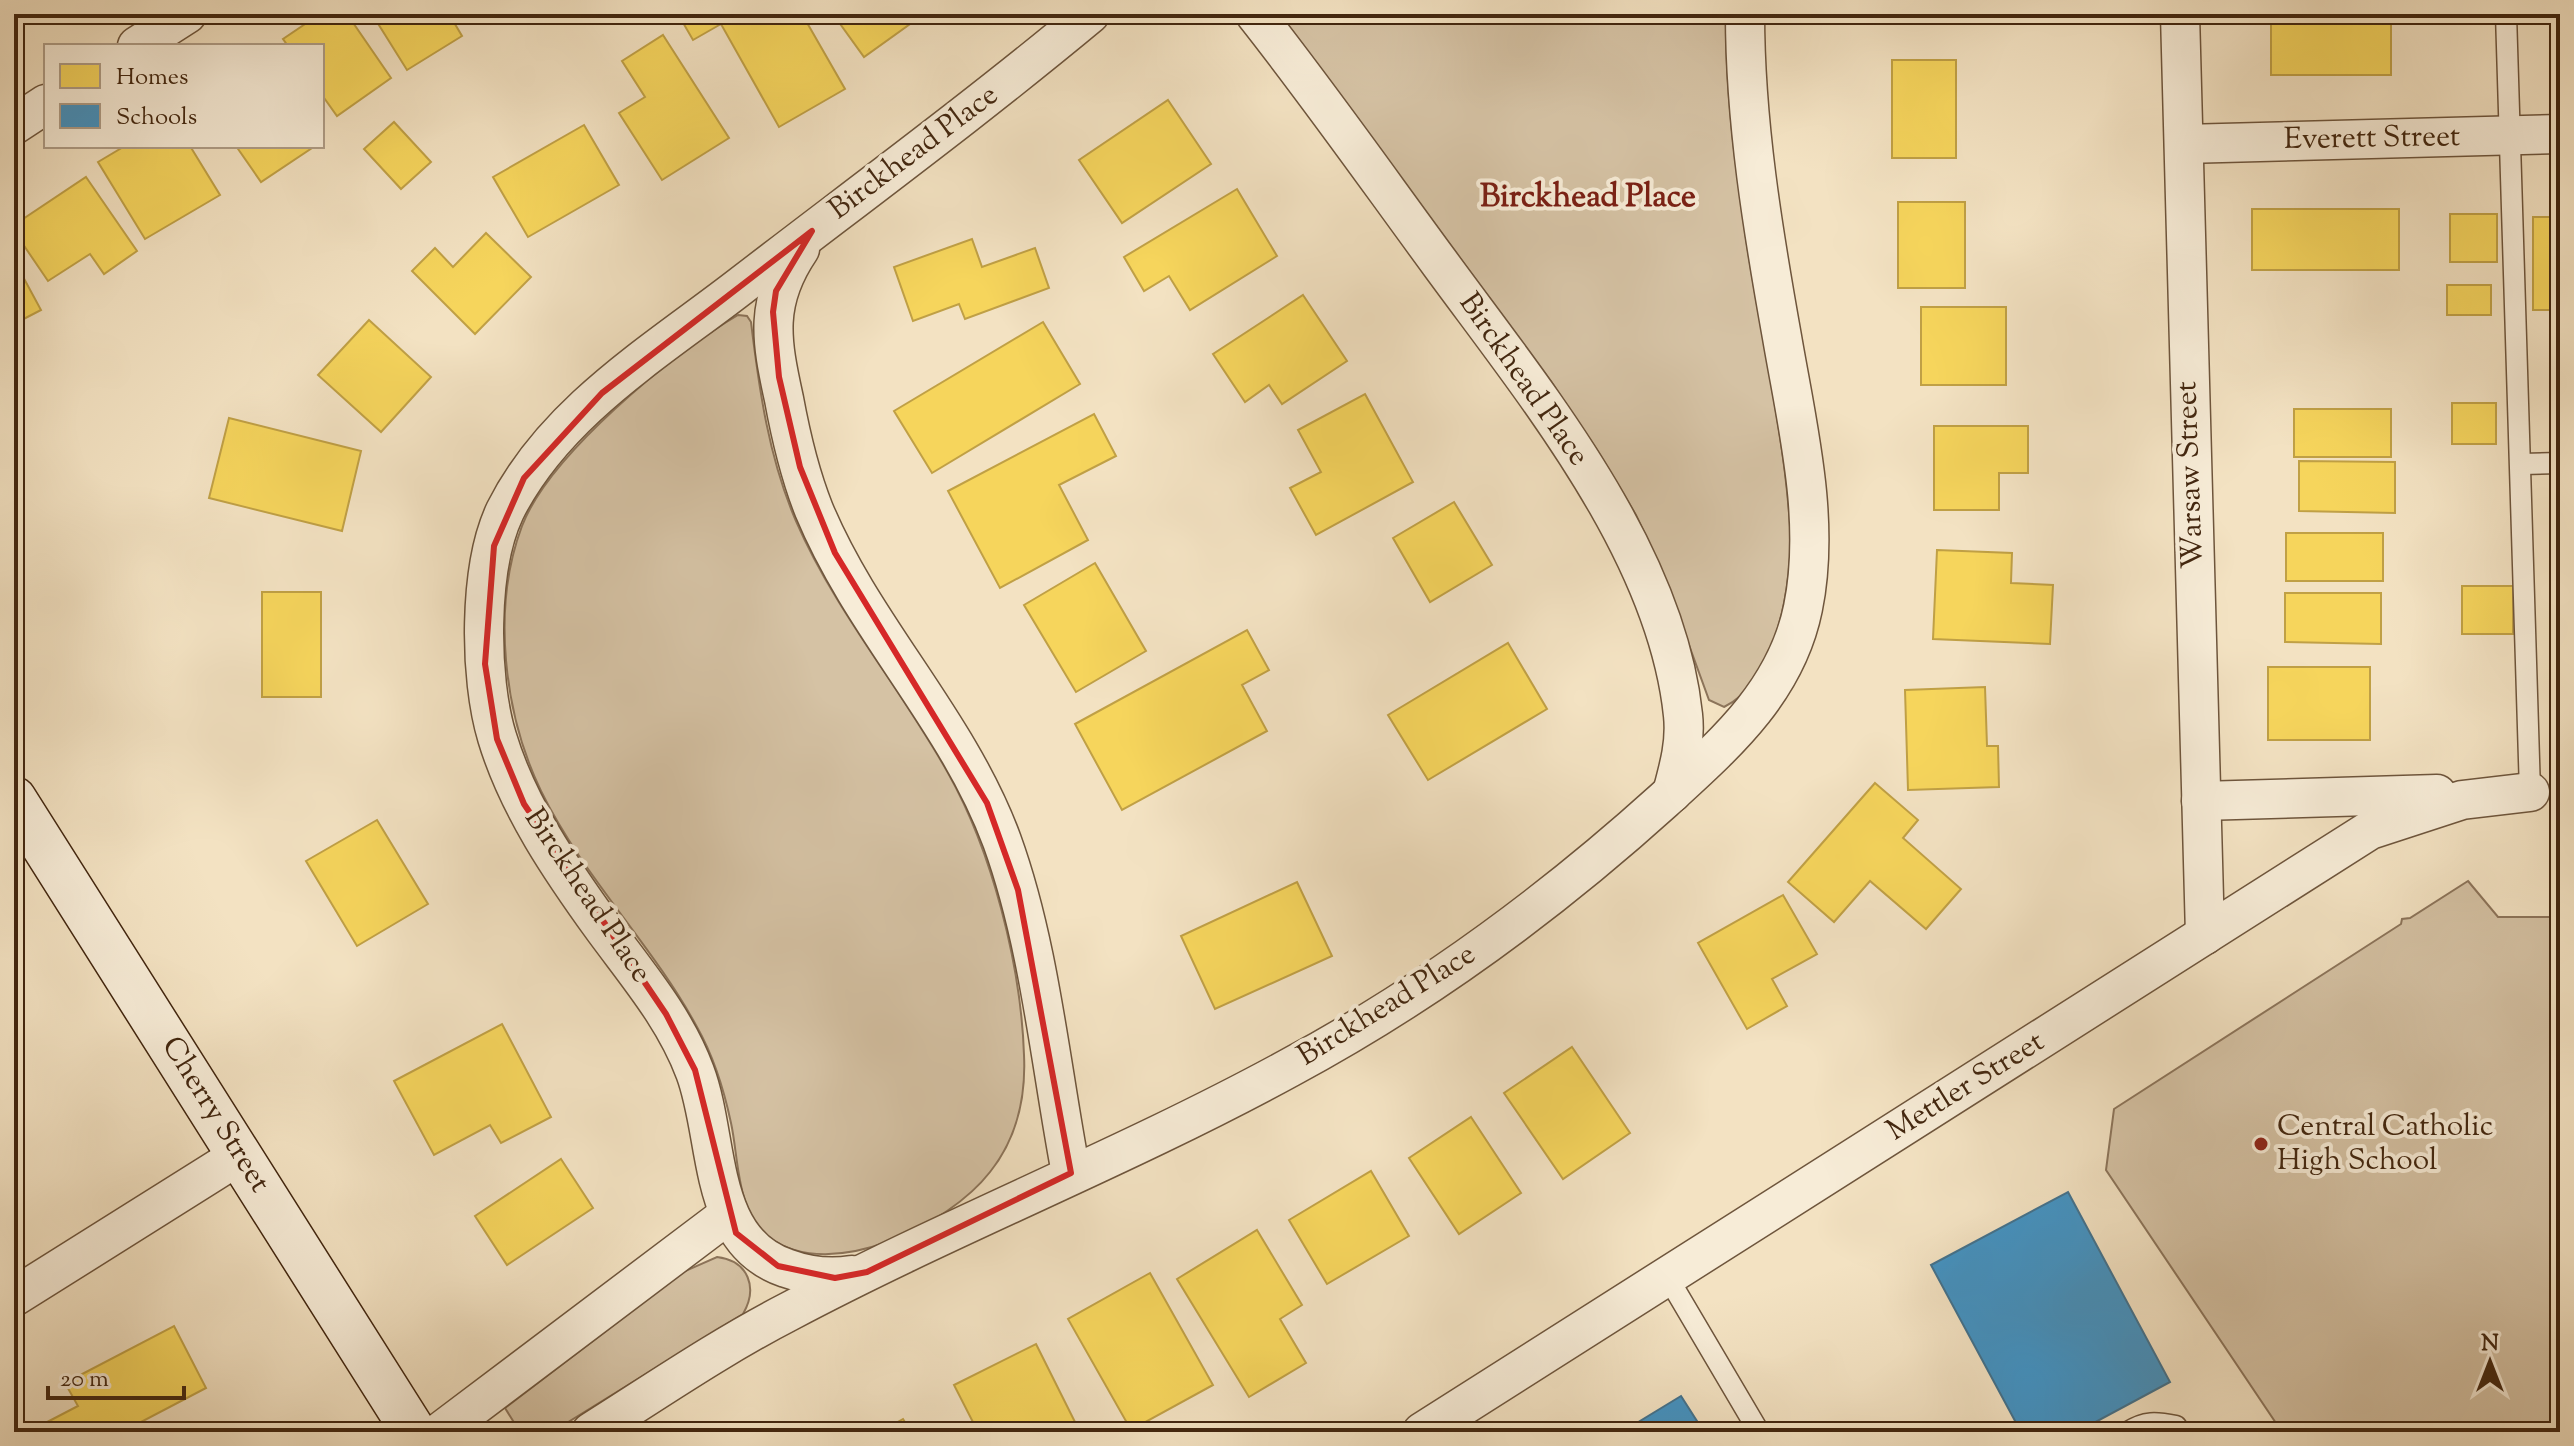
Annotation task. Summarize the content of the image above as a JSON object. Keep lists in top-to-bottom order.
{
  "streets": {
    "main road": ["Cherry Street"],
    "street": [
      "Everett Street",
      "Birckhead Place",
      "Warsaw Street",
      "Mettler Street"
    ]
  },
  "crossings": [
    ["Everett Street", "Warsaw Street"],
    ["Warsaw Street", "Mettler Street"]
  ],
  "districts": ["Birckhead Place"],
  "places": ["Central Catholic High School"],
  "legend": ["Homes", "Schools"],
  "scale_bar": "20 m",
  "north": "top"
}
